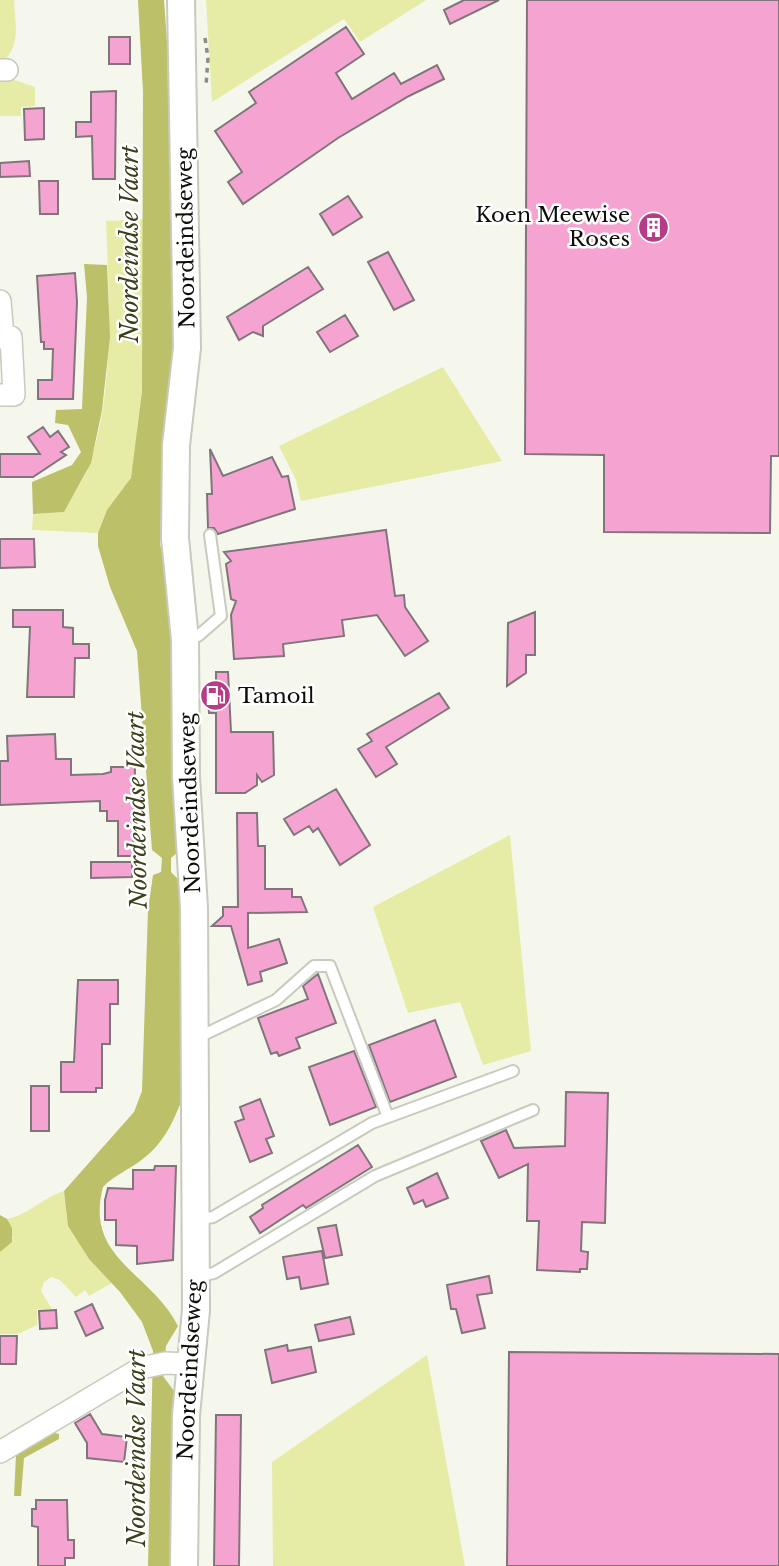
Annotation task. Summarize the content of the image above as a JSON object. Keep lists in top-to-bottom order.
{
  "streets": {
    "street": ["Noordeindseweg"]
  },
  "water": ["Noordeindse Vaart"],
  "places": {
    "building": ["Koen Meewise Roses"],
    "fuel station": ["Tamoil"]
  }
}
